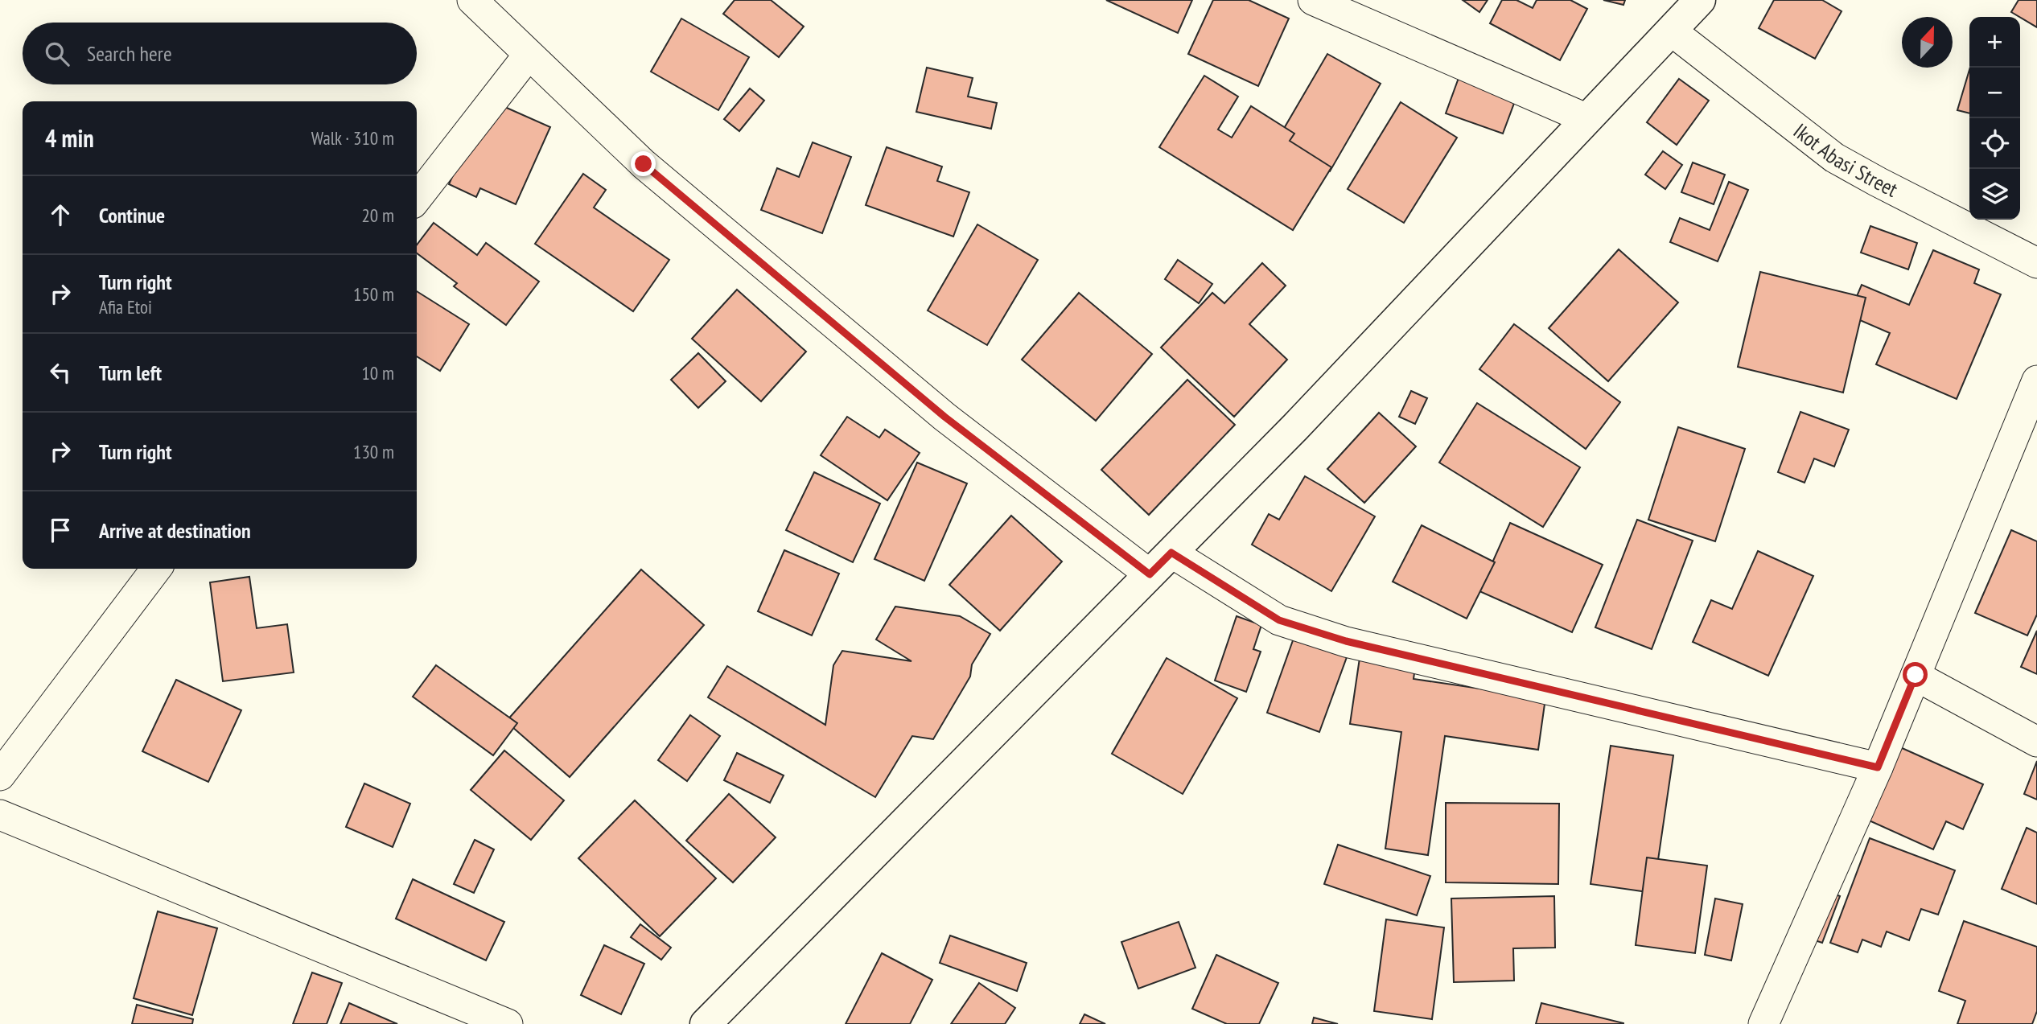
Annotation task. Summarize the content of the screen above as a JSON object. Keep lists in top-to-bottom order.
{
  "streets": {
    "street": ["Ikot Abasi Street"]
  },
  "north": "top",
  "page": {
    "map_buttons": ["+", "−"],
    "search": "Search here",
    "heading": ["4 min", "Walk · 310 m"],
    "list": [
      ["Continue", "20 m"],
      ["Turn right", "Afia Etoi", "150 m"],
      ["Turn left", "10 m"],
      ["Turn right", "130 m"],
      "Arrive at destination"
    ]
  }
}
